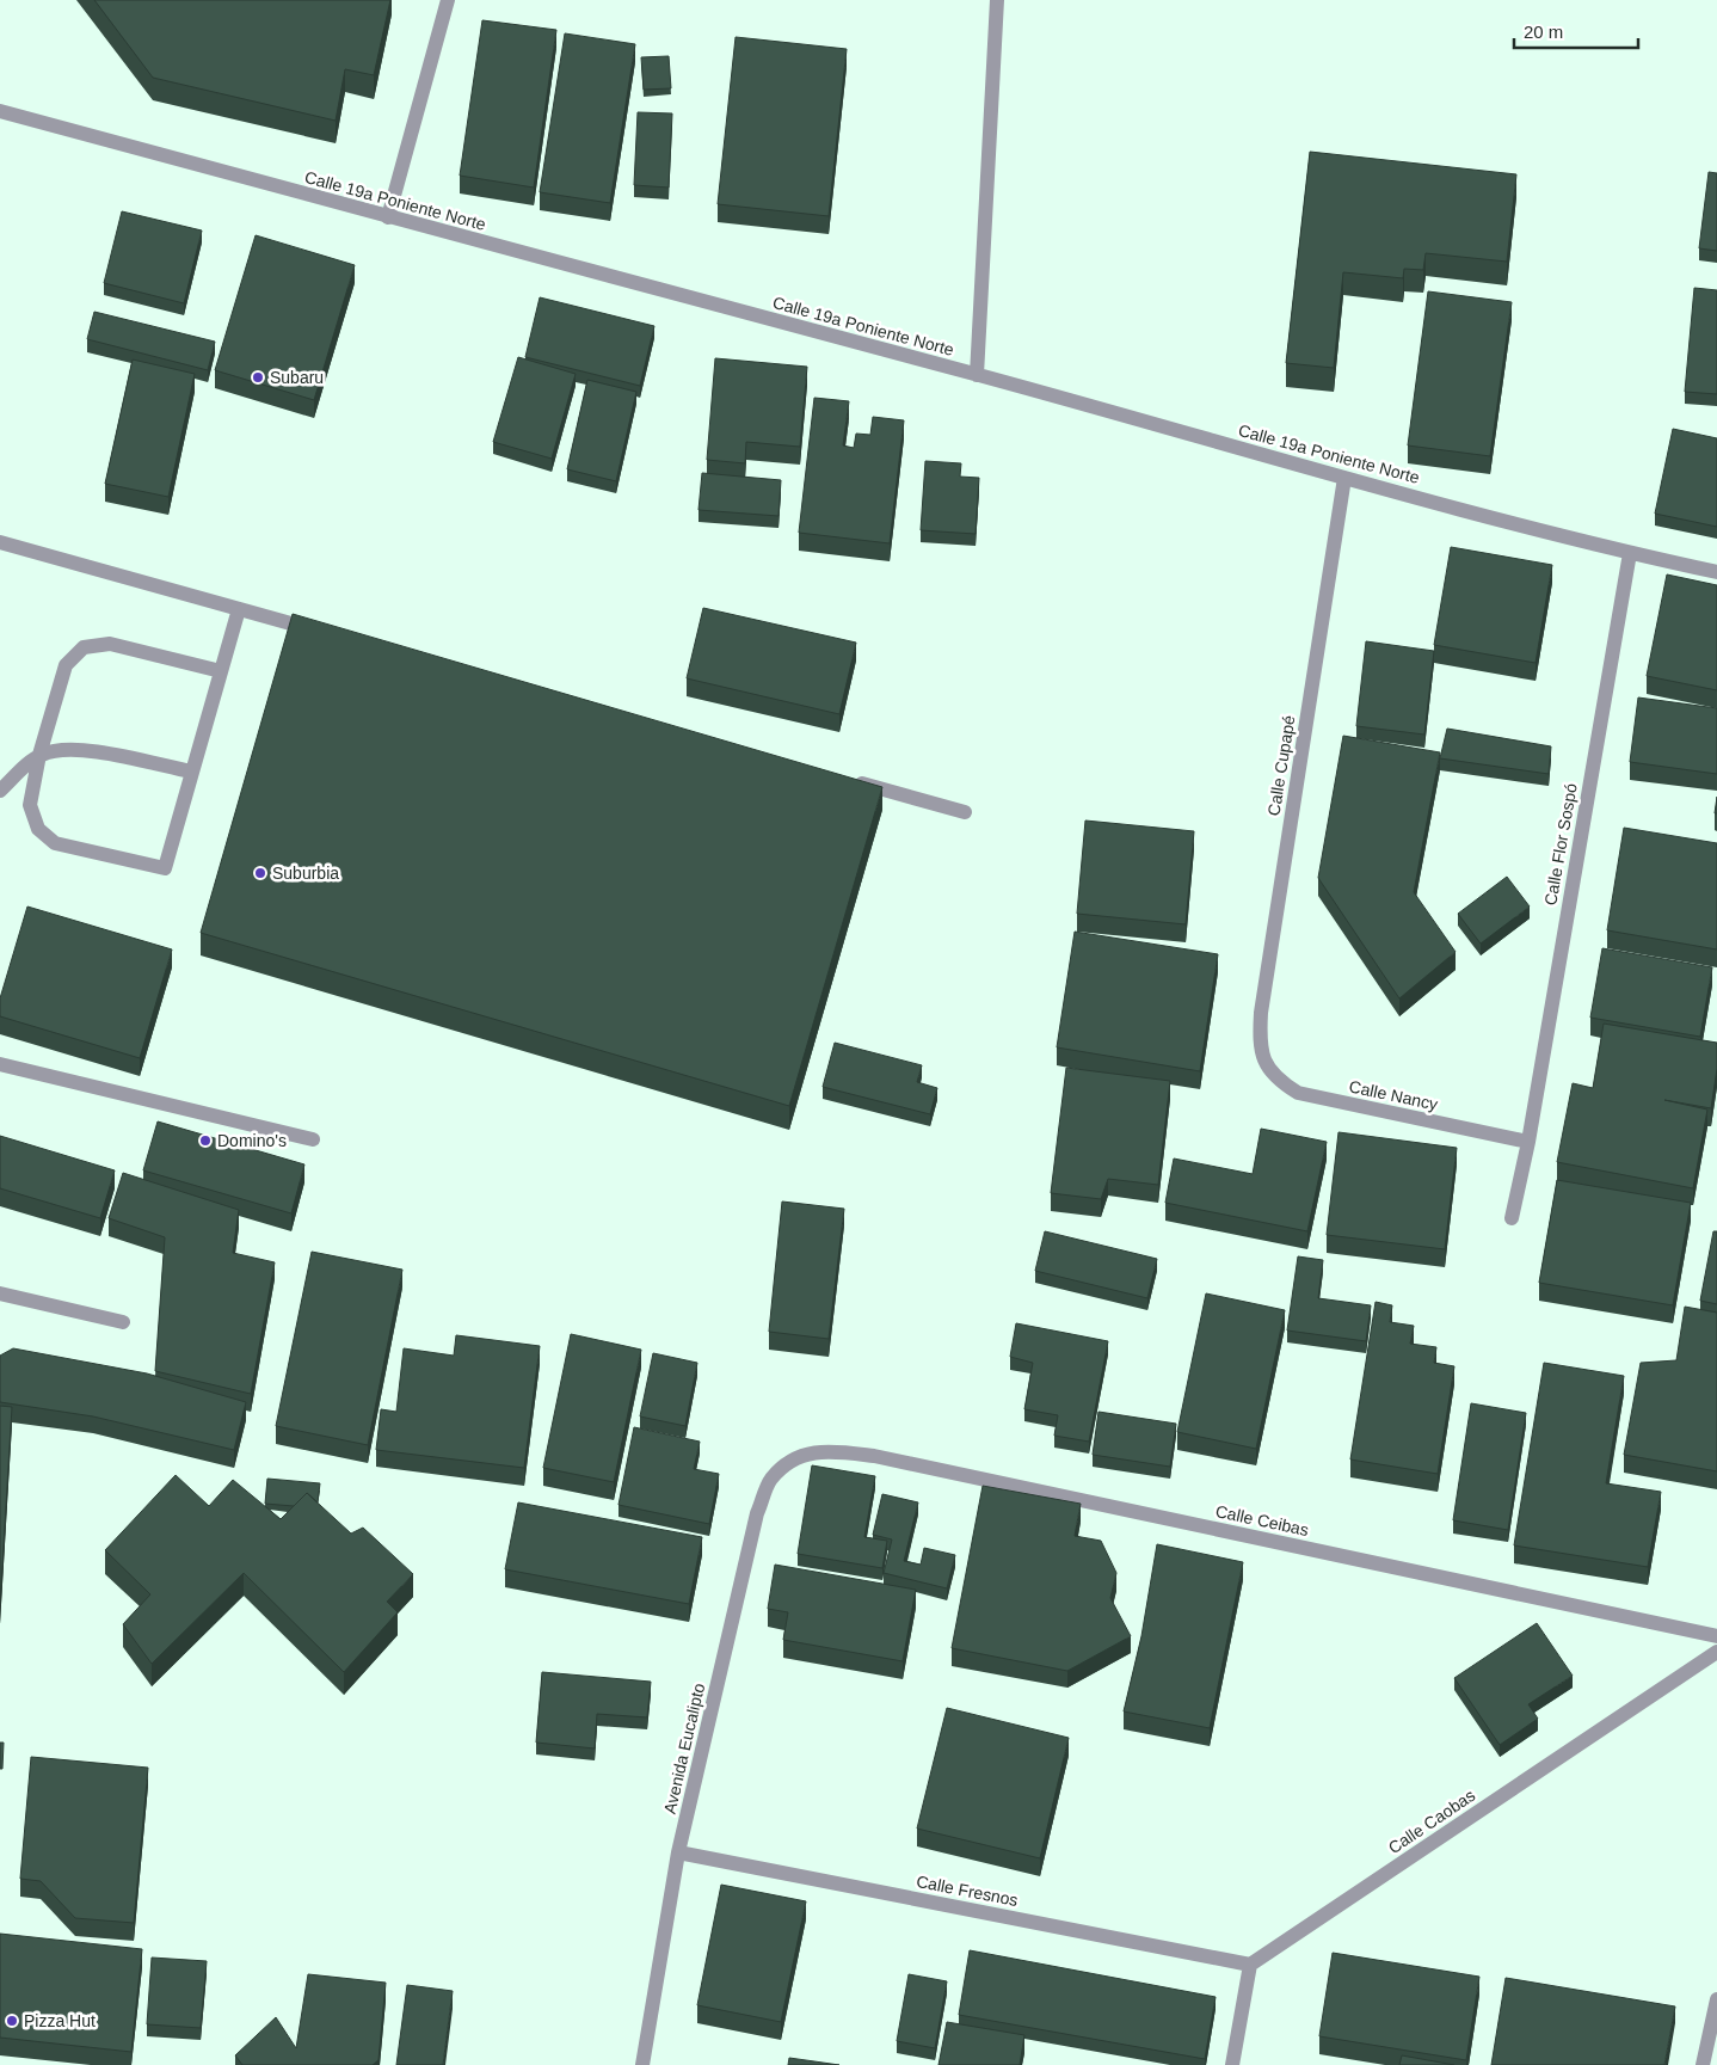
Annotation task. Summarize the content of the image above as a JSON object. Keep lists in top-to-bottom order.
{
  "streets": {
    "street": [
      "Calle 19a Poniente Norte",
      "Calle Cupapé",
      "Calle Flor Sospó",
      "Calle Nancy",
      "Calle Ceibas",
      "Avenida Eucalipto",
      "Calle Caobas",
      "Calle Fresnos"
    ]
  },
  "crossings": [
    ["Calle 19a Poniente Norte", "Calle Cupapé"],
    ["Calle 19a Poniente Norte", "Calle Flor Sospó"],
    ["Calle Cupapé", "Calle Nancy"],
    ["Calle Flor Sospó", "Calle Nancy"],
    ["Calle Ceibas", "Avenida Eucalipto"],
    ["Avenida Eucalipto", "Calle Fresnos"],
    ["Calle Caobas", "Calle Fresnos"]
  ],
  "places": [
    "Subaru",
    "Suburbia",
    "Domino's",
    "Pizza Hut"
  ],
  "scale_bar": "20 m"
}
